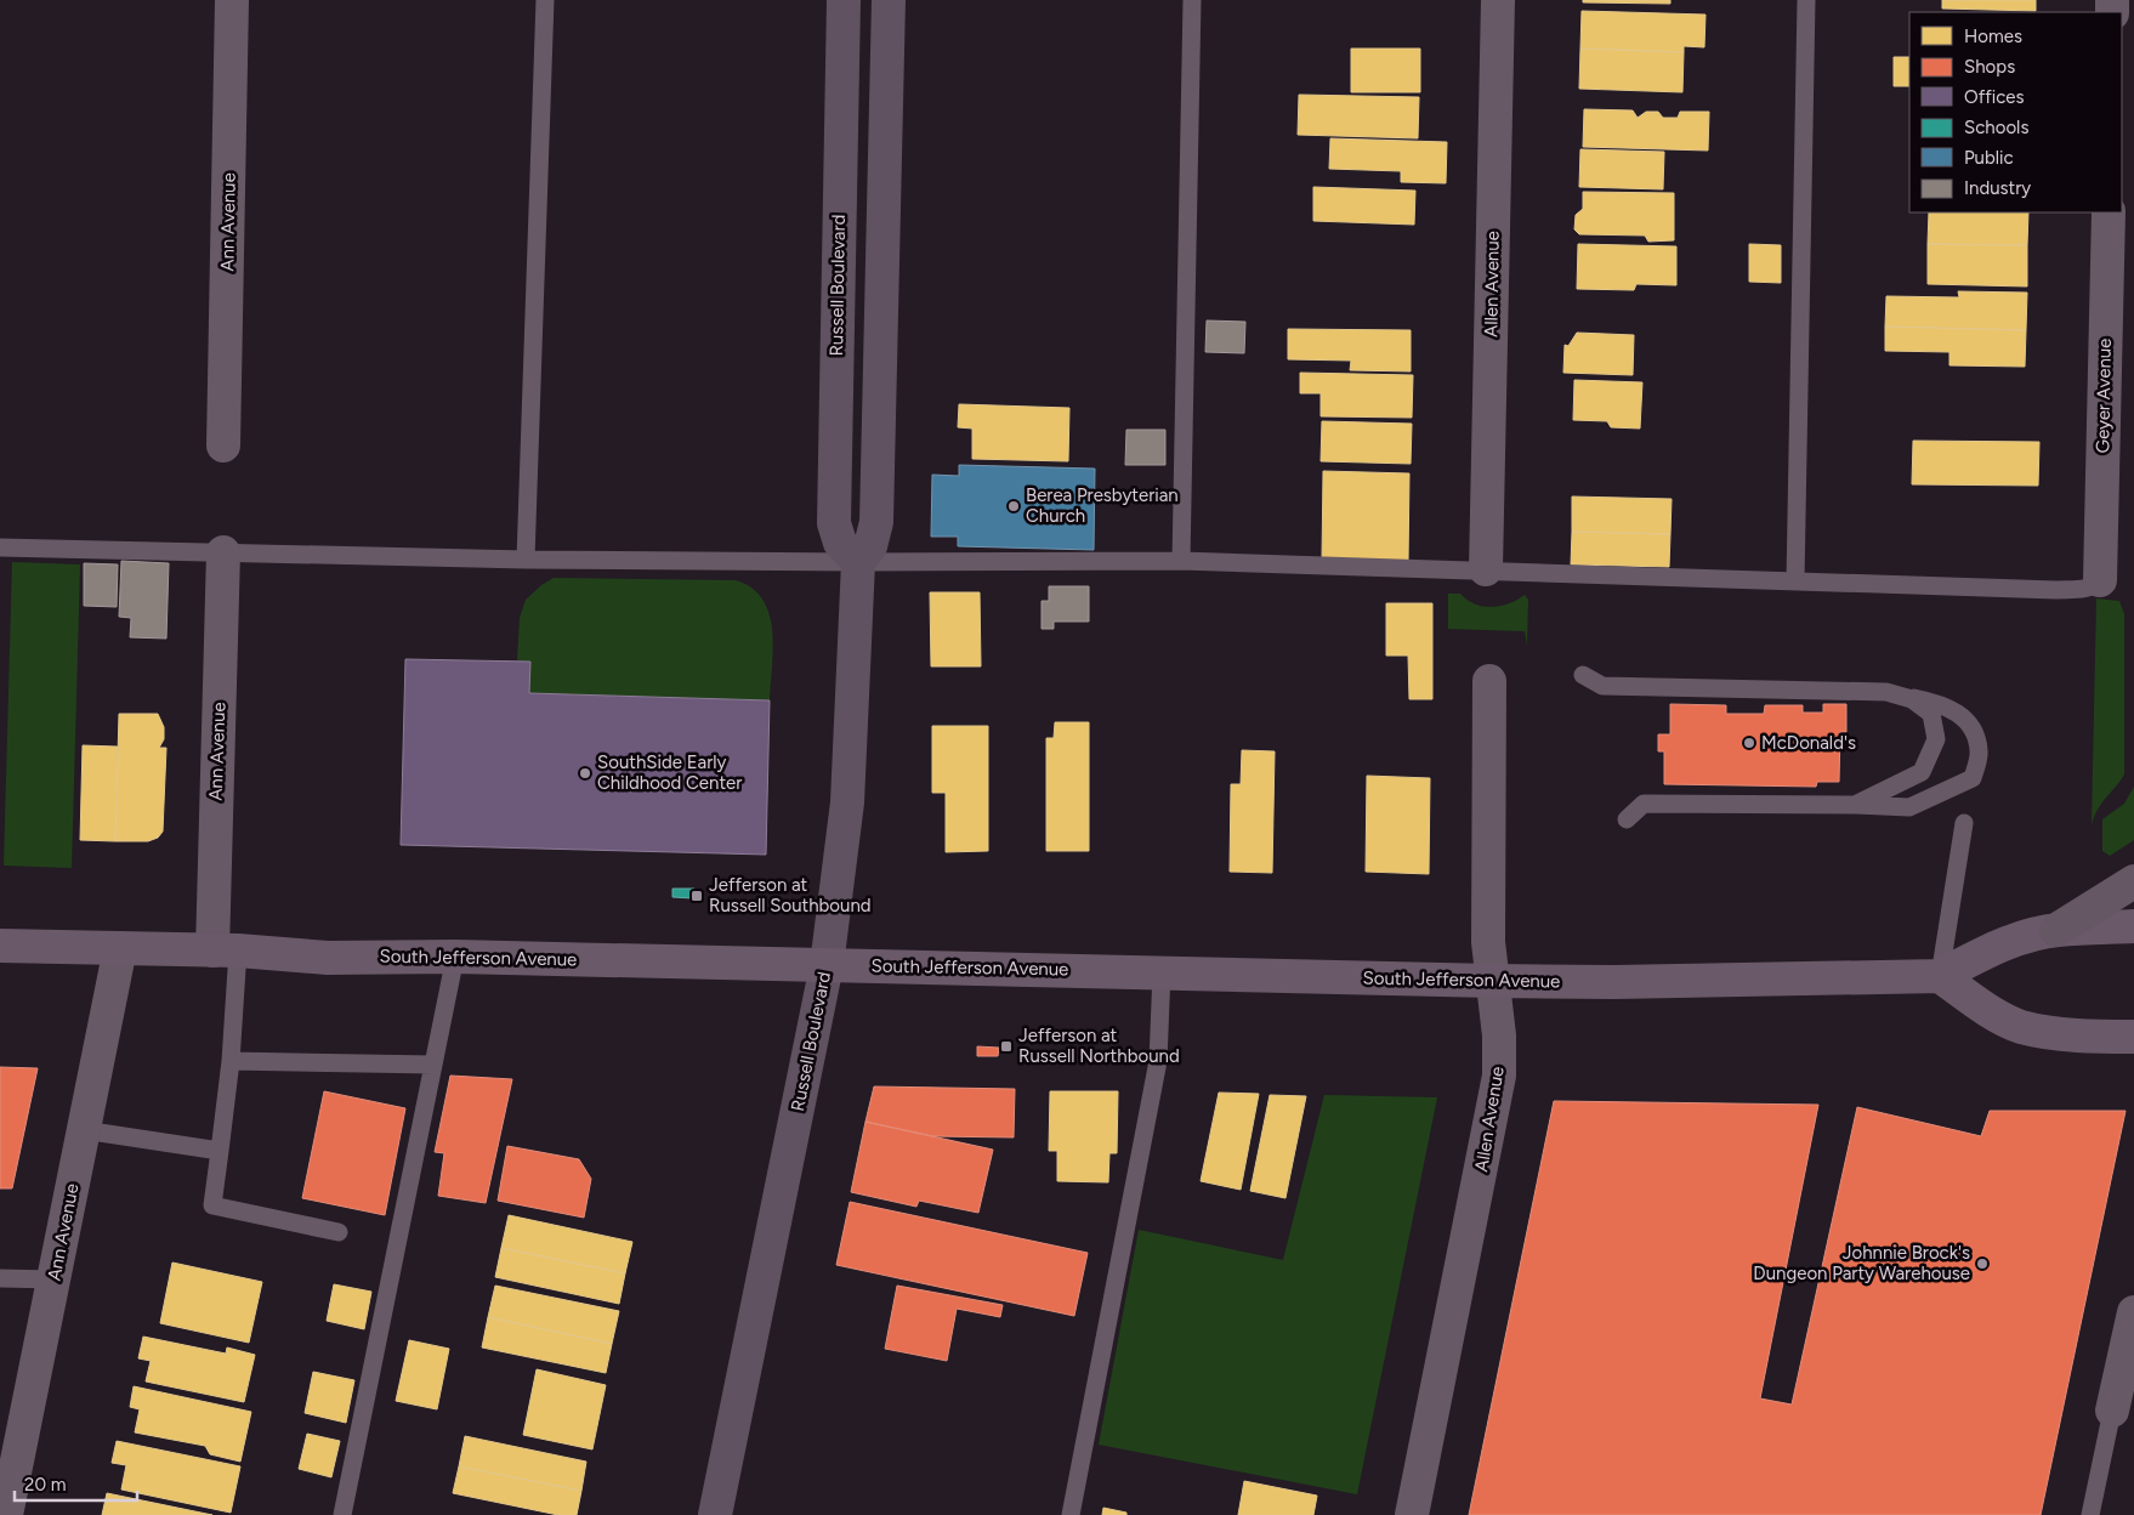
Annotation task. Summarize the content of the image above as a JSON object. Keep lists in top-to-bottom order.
{
  "streets": {
    "main road": ["Russell Boulevard", "South Jefferson Avenue"],
    "street": ["Ann Avenue", "Allen Avenue", "Geyer Avenue"]
  },
  "crossings": [
    ["Ann Avenue", "South Jefferson Avenue"],
    ["Allen Avenue", "South Jefferson Avenue"],
    ["Russell Boulevard", "South Jefferson Avenue"]
  ],
  "places": {
    "other": [
      "Berea Presbyterian Church",
      "McDonald's",
      "SouthSide Early Childhood Center",
      "Johnnie Brock's Dungeon Party Warehouse"
    ],
    "transit": ["Jefferson at Russell Southbound", "Jefferson at Russell Northbound"]
  },
  "legend": [
    "Homes",
    "Shops",
    "Offices",
    "Schools",
    "Public",
    "Industry"
  ],
  "scale_bar": "20 m"
}
